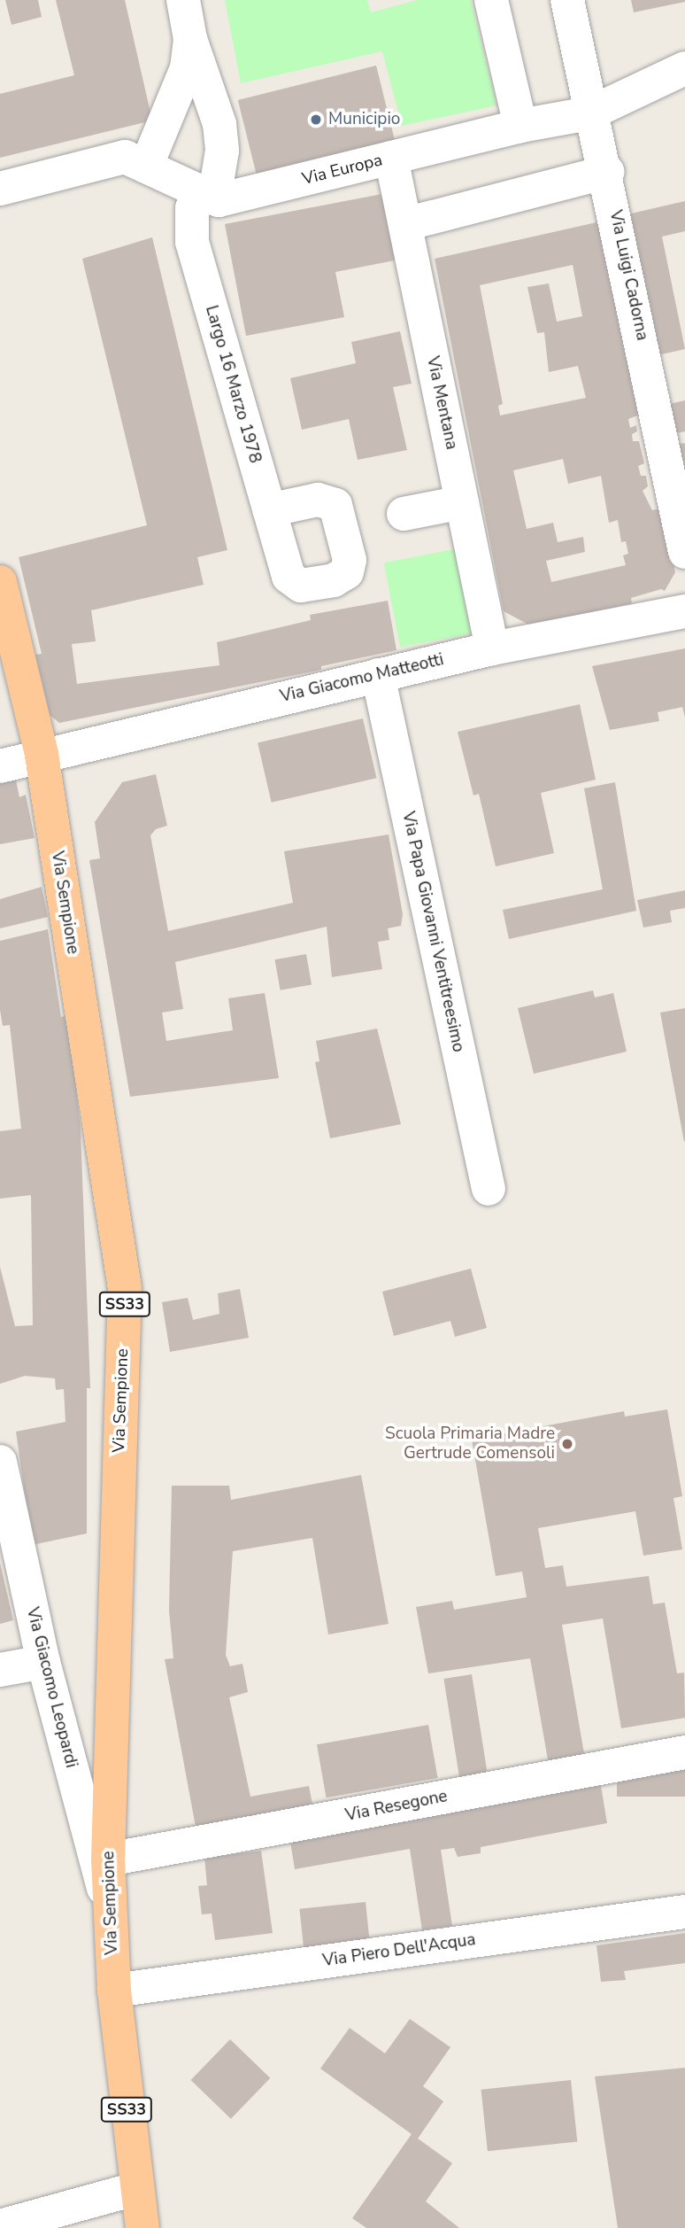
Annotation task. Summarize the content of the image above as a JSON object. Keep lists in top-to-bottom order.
{
  "streets": {
    "main road": ["Via Sempione", "SS33"],
    "street": [
      "Via Europa",
      "Via Luigi Cadorna",
      "Largo 16 Marzo 1978",
      "Via Mentana",
      "Via Giacomo Matteotti",
      "Via Papa Giovanni Ventitreesimo",
      "Via Giacomo Leopardi",
      "Via Resegone",
      "Via Piero Dell'Acqua"
    ]
  },
  "crossings": [
    ["Via Europa", "Via Luigi Cadorna"],
    ["Via Europa", "Largo 16 Marzo 1978"],
    ["Via Europa", "Via Mentana"],
    ["Via Mentana", "Via Giacomo Matteotti"],
    ["Via Giacomo Matteotti", "Via Sempione"],
    ["Via Giacomo Matteotti", "Via Papa Giovanni Ventitreesimo"],
    ["Via Sempione", "Via Giacomo Leopardi"],
    ["Via Sempione", "Via Resegone"],
    ["Via Sempione", "Via Piero Dell'Acqua"]
  ],
  "places": ["Municipio", "Scuola Primaria Madre Gertrude Comensoli"]
}
